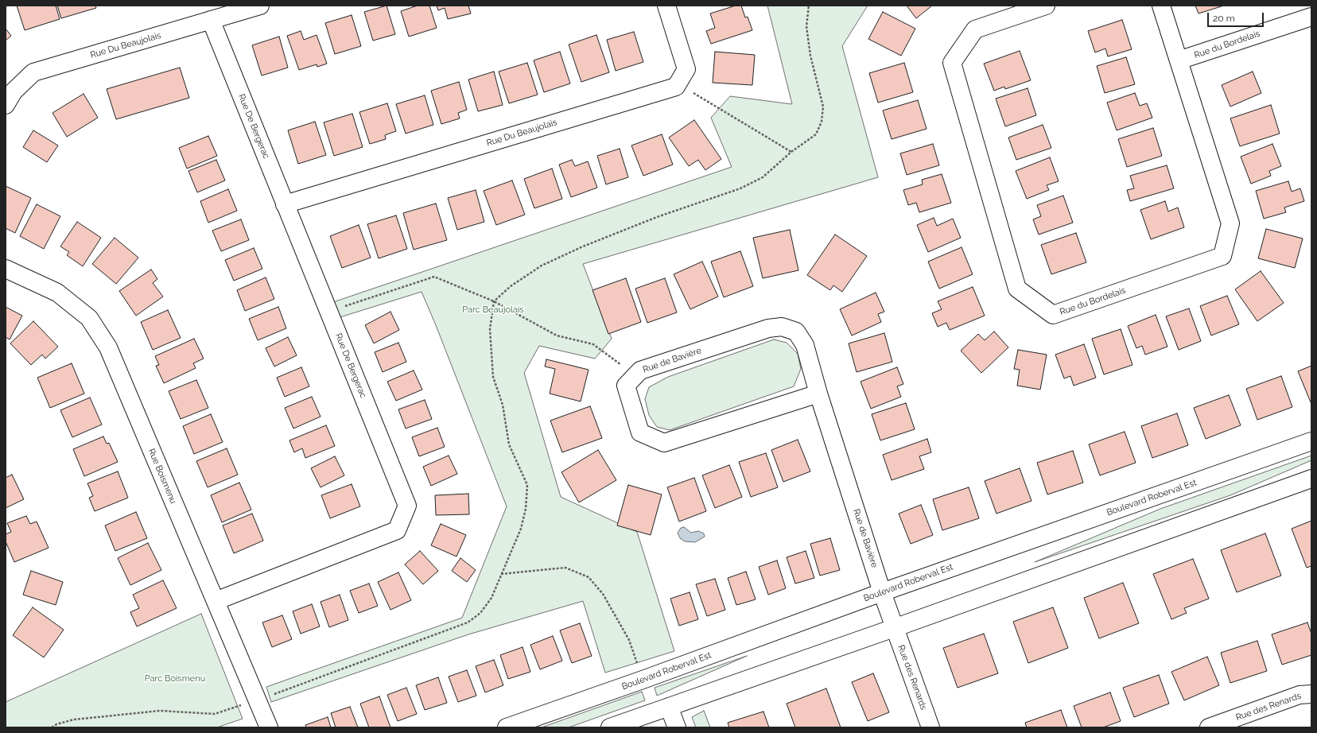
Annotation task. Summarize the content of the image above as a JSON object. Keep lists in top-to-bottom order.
{
  "streets": {
    "street": [
      "Rue du Bordelais",
      "Rue Du Beaujolais",
      "Rue De Bergerac",
      "Rue de Bavière",
      "Rue Boismenu",
      "Boulevard Roberval Est",
      "Rue des Renards"
    ]
  },
  "crossings": [
    ["Rue Du Beaujolais", "Rue De Bergerac"],
    ["Rue De Bergerac", "Rue Boismenu"],
    ["Rue de Bavière", "Boulevard Roberval Est"],
    ["Rue de Bavière", "Rue des Renards"]
  ],
  "parks": ["Parc Beaujolais", "Parc Boismenu"],
  "scale_bar": "20 m"
}
